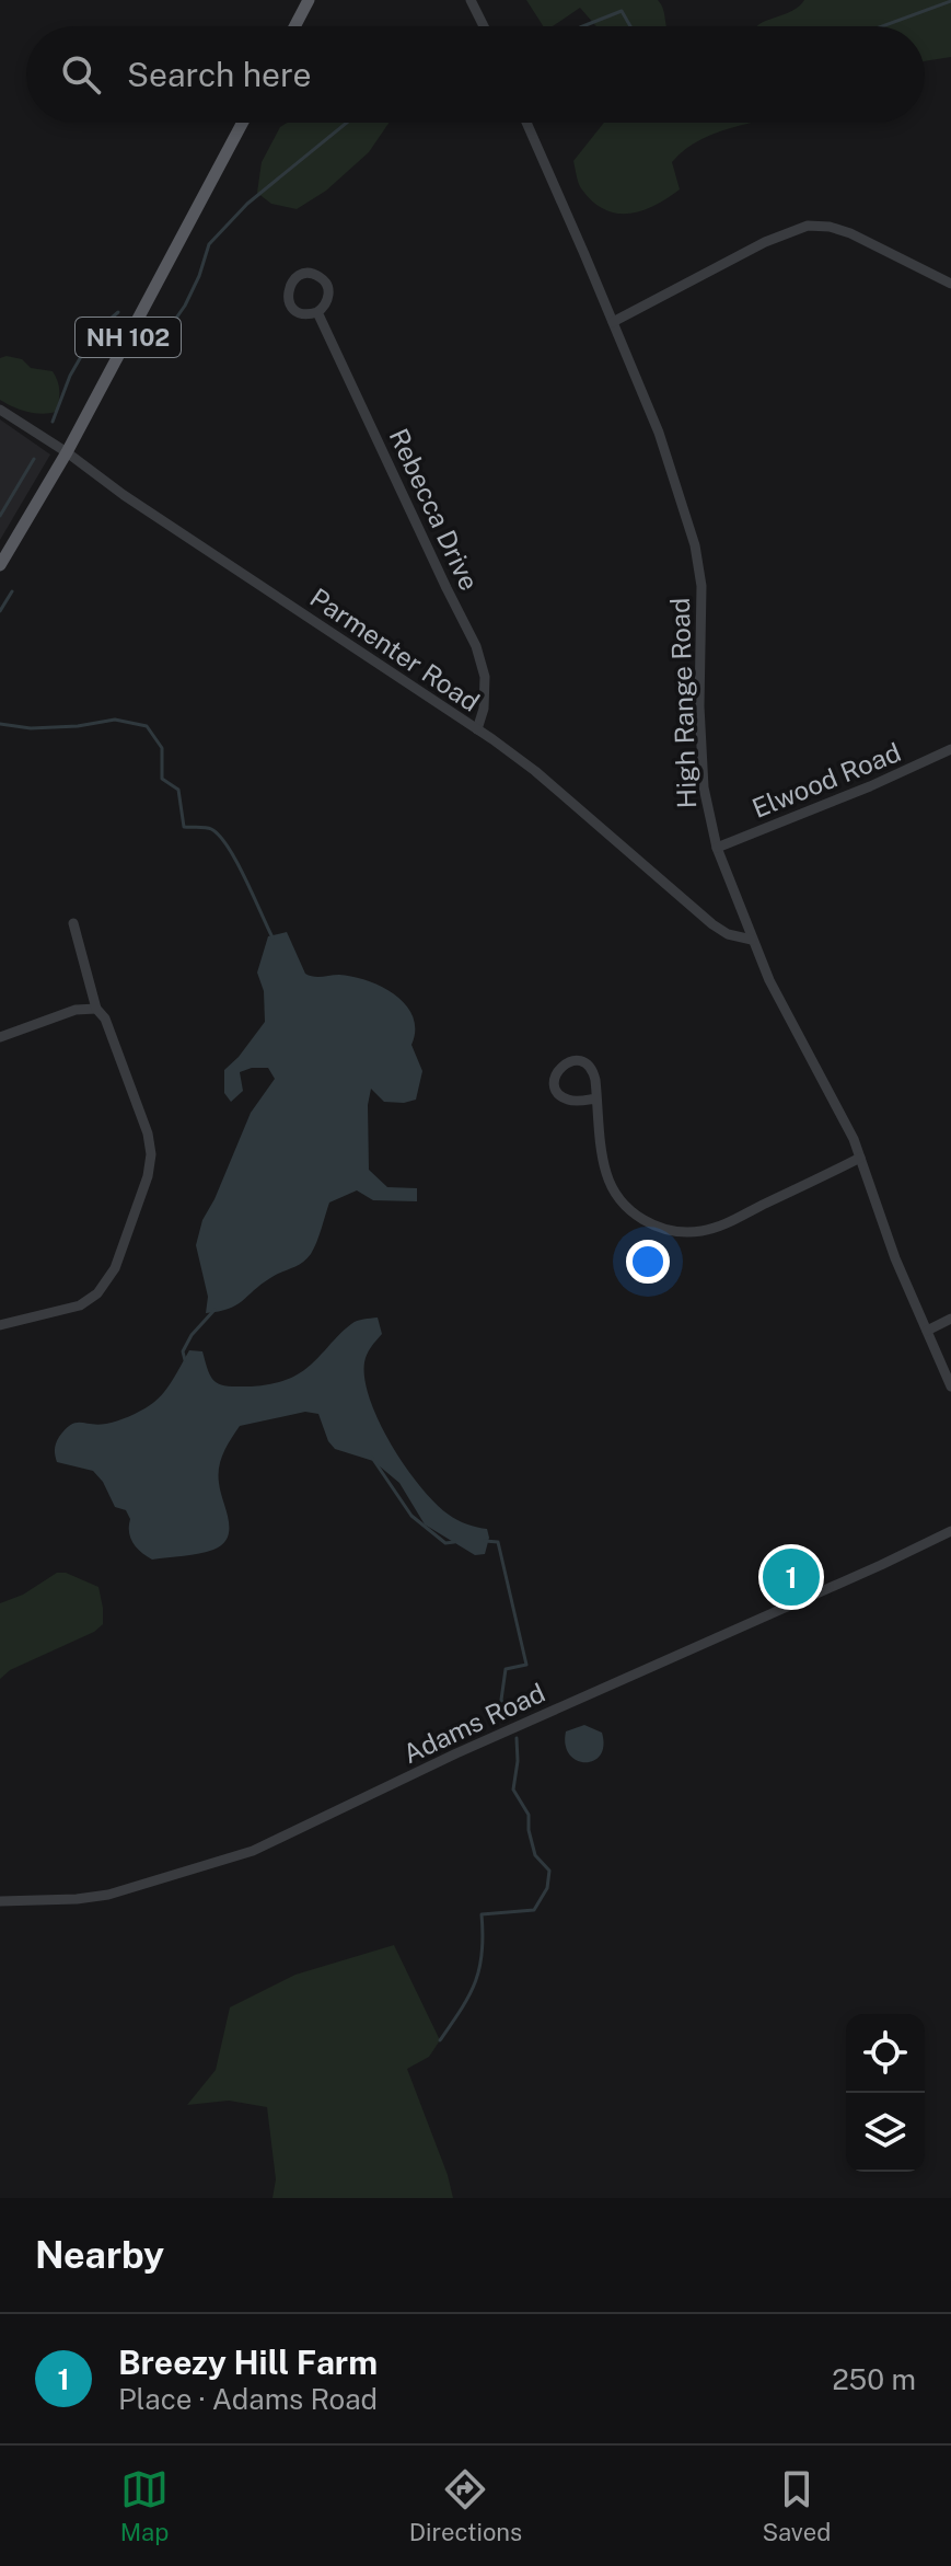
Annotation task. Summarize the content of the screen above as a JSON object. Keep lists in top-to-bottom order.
{
  "streets": {
    "main road": ["NH 102"],
    "street": [
      "Rebecca Drive",
      "Parmenter Road",
      "High Range Road",
      "Elwood Road",
      "Adams Road"
    ]
  },
  "crossings": [
    ["NH 102", "Parmenter Road"],
    ["Rebecca Drive", "Parmenter Road"],
    ["Parmenter Road", "High Range Road"],
    ["High Range Road", "Elwood Road"]
  ],
  "page": {
    "search": "Search here",
    "pins": "1",
    "heading": "Nearby",
    "list": [
      {
        "mark": "1",
        "name": "Breezy Hill Farm",
        "note": "Place · Adams Road",
        "value": "250 m"
      }
    ],
    "nav": ["Map", "Directions", "Saved"]
  }
}
